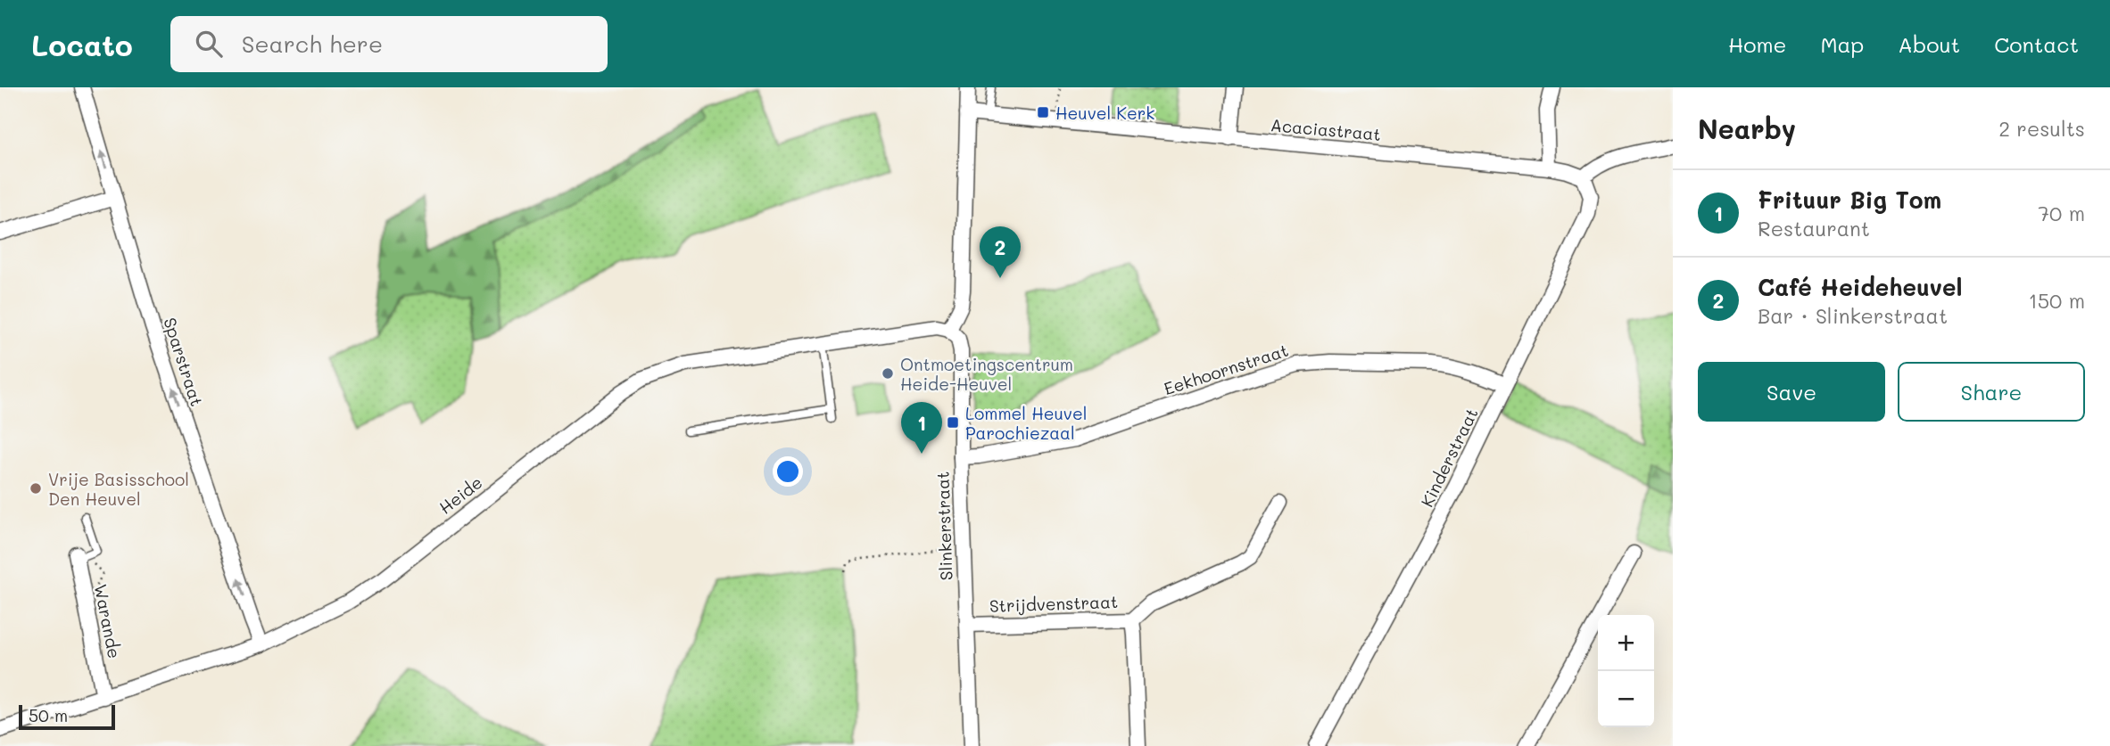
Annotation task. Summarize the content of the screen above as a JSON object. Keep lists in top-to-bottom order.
{
  "streets": {
    "street": [
      "Acaciastraat",
      "Sparstraat",
      "Eekhoornstraat",
      "Kinderstraat",
      "Heide",
      "Slinkerstraat",
      "Strijdvenstraat",
      "Warande"
    ]
  },
  "crossings": [
    ["Acaciastraat", "Kinderstraat"],
    ["Sparstraat", "Heide"],
    ["Eekhoornstraat", "Kinderstraat"],
    ["Eekhoornstraat", "Slinkerstraat"],
    ["Heide", "Slinkerstraat"],
    ["Heide", "Warande"],
    ["Slinkerstraat", "Strijdvenstraat"]
  ],
  "one_way": ["Sparstraat"],
  "places": {
    "transit": ["Heuvel Kerk", "Lommel Heuvel Parochiezaal"],
    "other": ["Ontmoetingscentrum Heide-Heuvel", "Vrije Basisschool Den Heuvel"]
  },
  "scale_bar": "50 m",
  "page": {
    "header": "Locato",
    "search": "Search here",
    "nav": [
      "Home",
      "Map",
      "About",
      "Contact"
    ],
    "heading": ["Nearby", "2 results"],
    "list": [
      {
        "mark": "1",
        "name": "Frituur Big Tom",
        "note": "Restaurant",
        "value": "70 m"
      },
      {
        "mark": "2",
        "name": "Café Heideheuvel",
        "note": "Bar · Slinkerstraat",
        "value": "150 m"
      }
    ],
    "pins": ["2", "1"],
    "buttons": ["Save", "Share"],
    "map_buttons": ["+", "−"],
    "scale": "50 m"
  }
}
